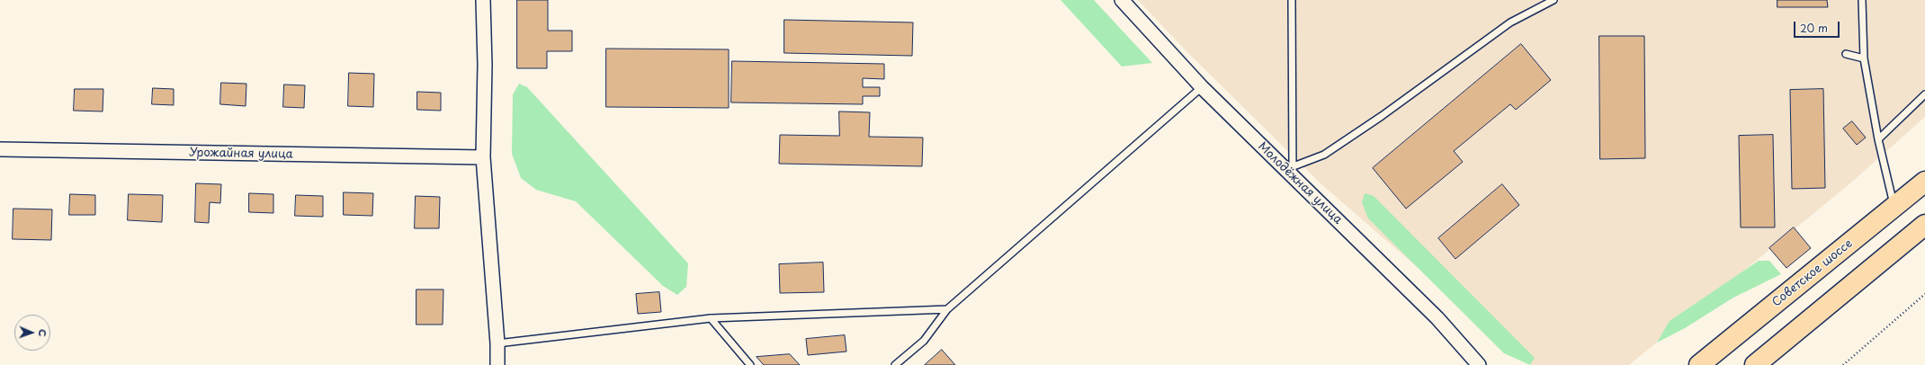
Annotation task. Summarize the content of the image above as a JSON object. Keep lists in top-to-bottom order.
{
  "streets": {
    "highway": ["Советское шоссе"],
    "street": ["Урожайная улица", "Молодёжная улица"]
  },
  "scale_bar": "20 m",
  "north": "right"
}
